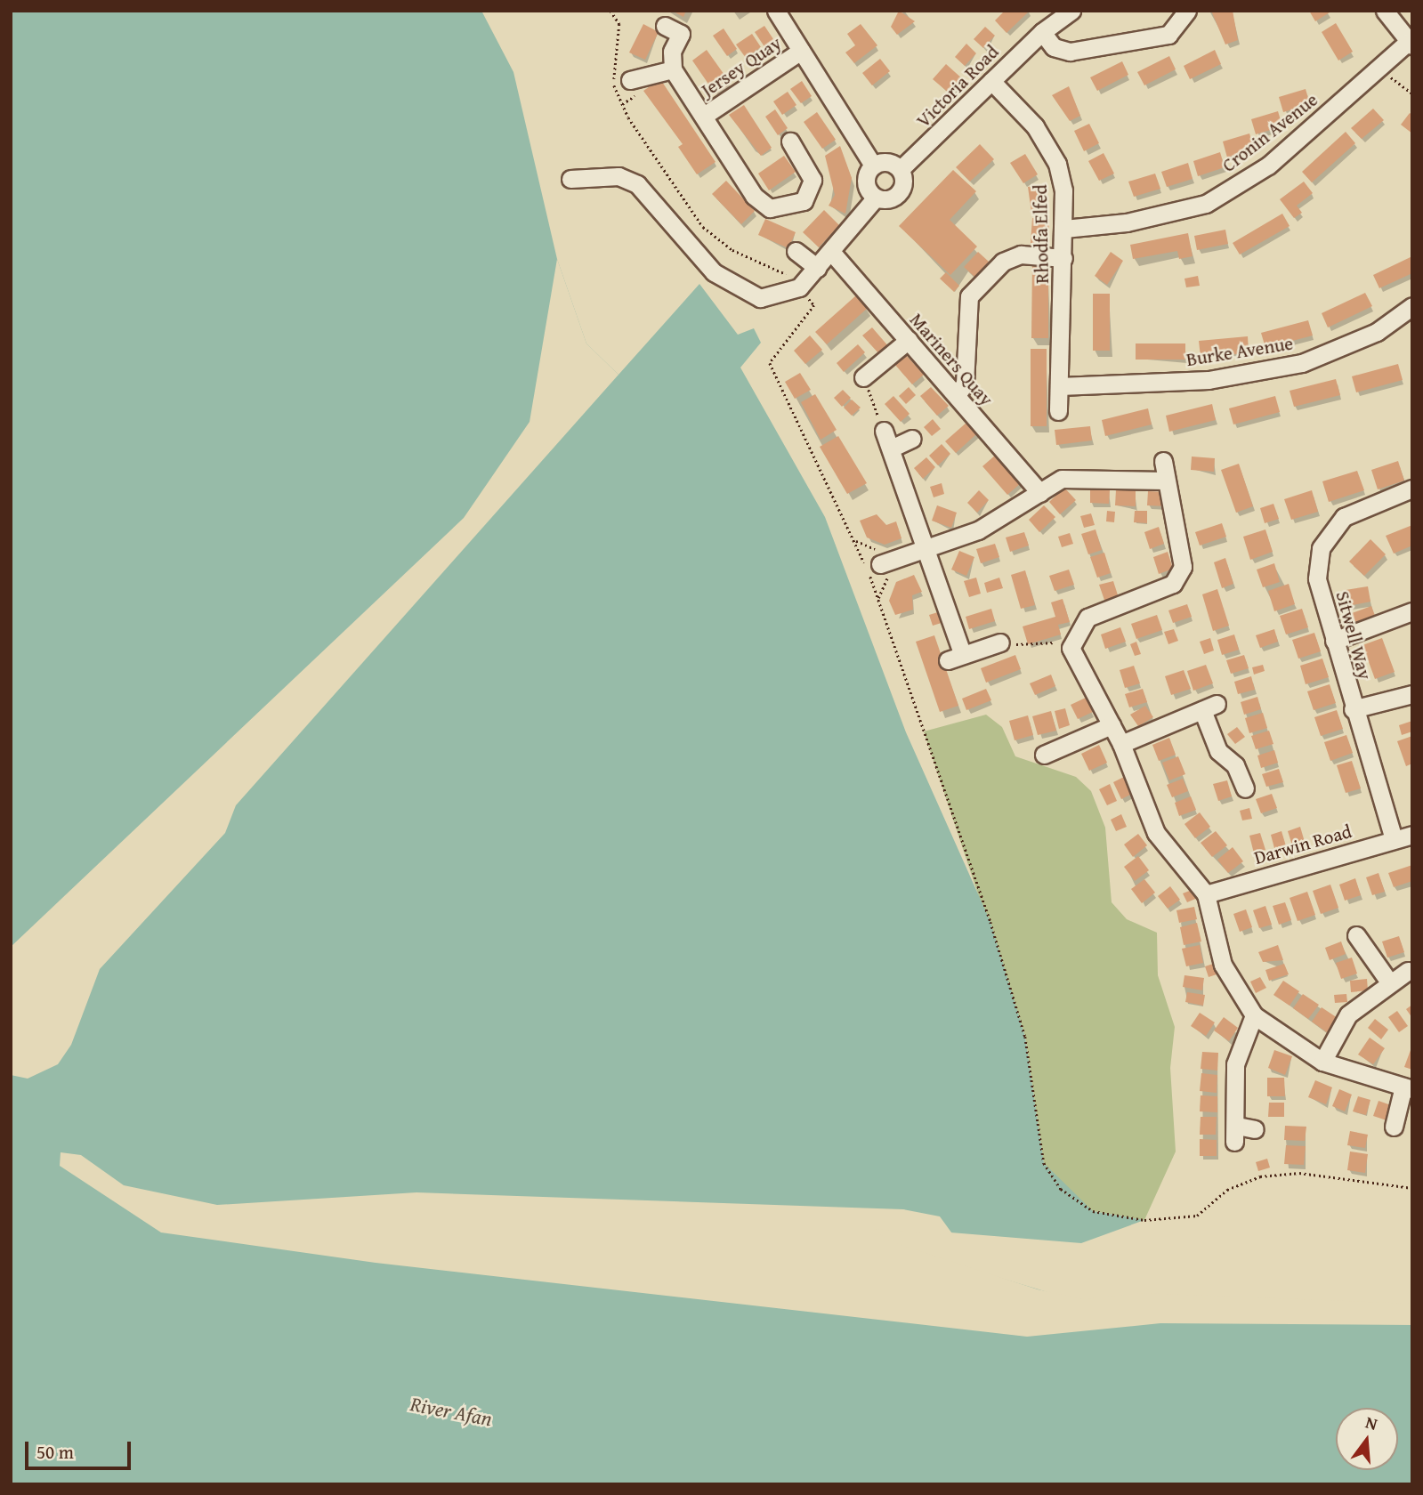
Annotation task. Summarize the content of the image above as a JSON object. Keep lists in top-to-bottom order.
{
  "streets": {
    "street": [
      "Jersey Quay",
      "Victoria Road",
      "Cronin Avenue",
      "Rhodfa Elfed",
      "Burke Avenue",
      "Mariners Quay",
      "Sitwell Way",
      "Darwin Road"
    ]
  },
  "crossings": [
    ["Victoria Road", "Rhodfa Elfed"],
    ["Cronin Avenue", "Rhodfa Elfed"],
    ["Rhodfa Elfed", "Burke Avenue"],
    ["Sitwell Way", "Darwin Road"]
  ],
  "water": ["River Afan"],
  "scale_bar": "50 m",
  "north": "top"
}
